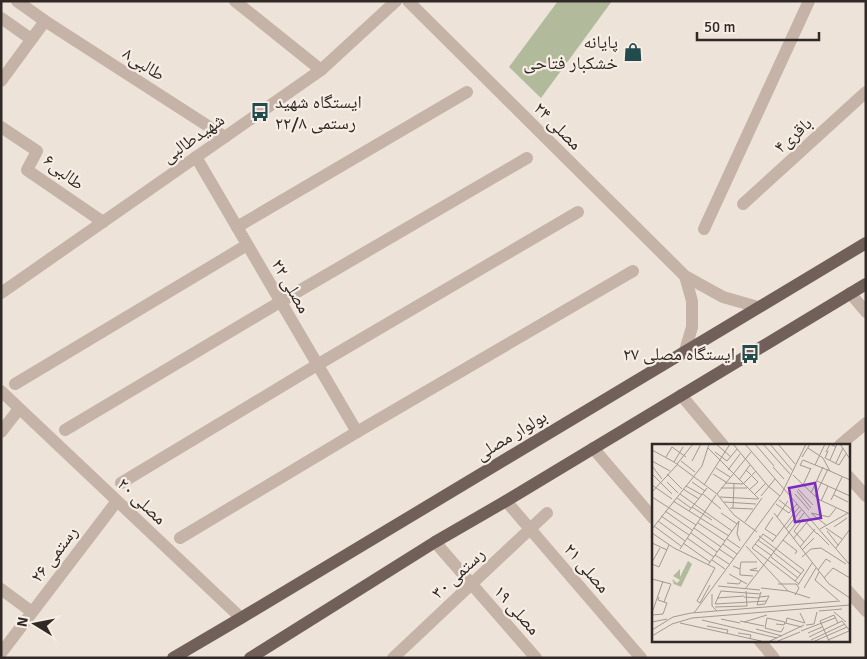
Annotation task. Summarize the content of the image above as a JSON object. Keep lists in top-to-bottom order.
{
  "streets": {
    "main road": ["بولوار مصلی"],
    "street": [
      "طالبی۸",
      "مصلی ۲۴",
      "باقری۴",
      "شهیدطالبی",
      "طالبی۶",
      "مصلی ۲۲",
      "مصلی ۲۰",
      "رستمی ۲۶",
      "مصلی ۲۱",
      "رستمی ۳۰",
      "مصلی ۱۹"
    ]
  },
  "crossings": [
    ["طالبی۸", "شهیدطالبی"],
    ["شهیدطالبی", "طالبی۶"],
    ["شهیدطالبی", "مصلی ۲۲"],
    ["بولوار مصلی", "مصلی ۲۰"],
    ["مصلی ۲۰", "رستمی ۲۶"],
    ["مصلی ۲۱", "رستمی ۳۰"],
    ["رستمی ۳۰", "مصلی ۱۹"]
  ],
  "places": {
    "shop": ["پایانه خشکبار فتاحی"],
    "bus stop": ["ایستگاه شهید رستمی ۲۲/۸", "ایستگاه مصلی ۲۷"]
  },
  "scale_bar": "50 m",
  "north": "left"
}
